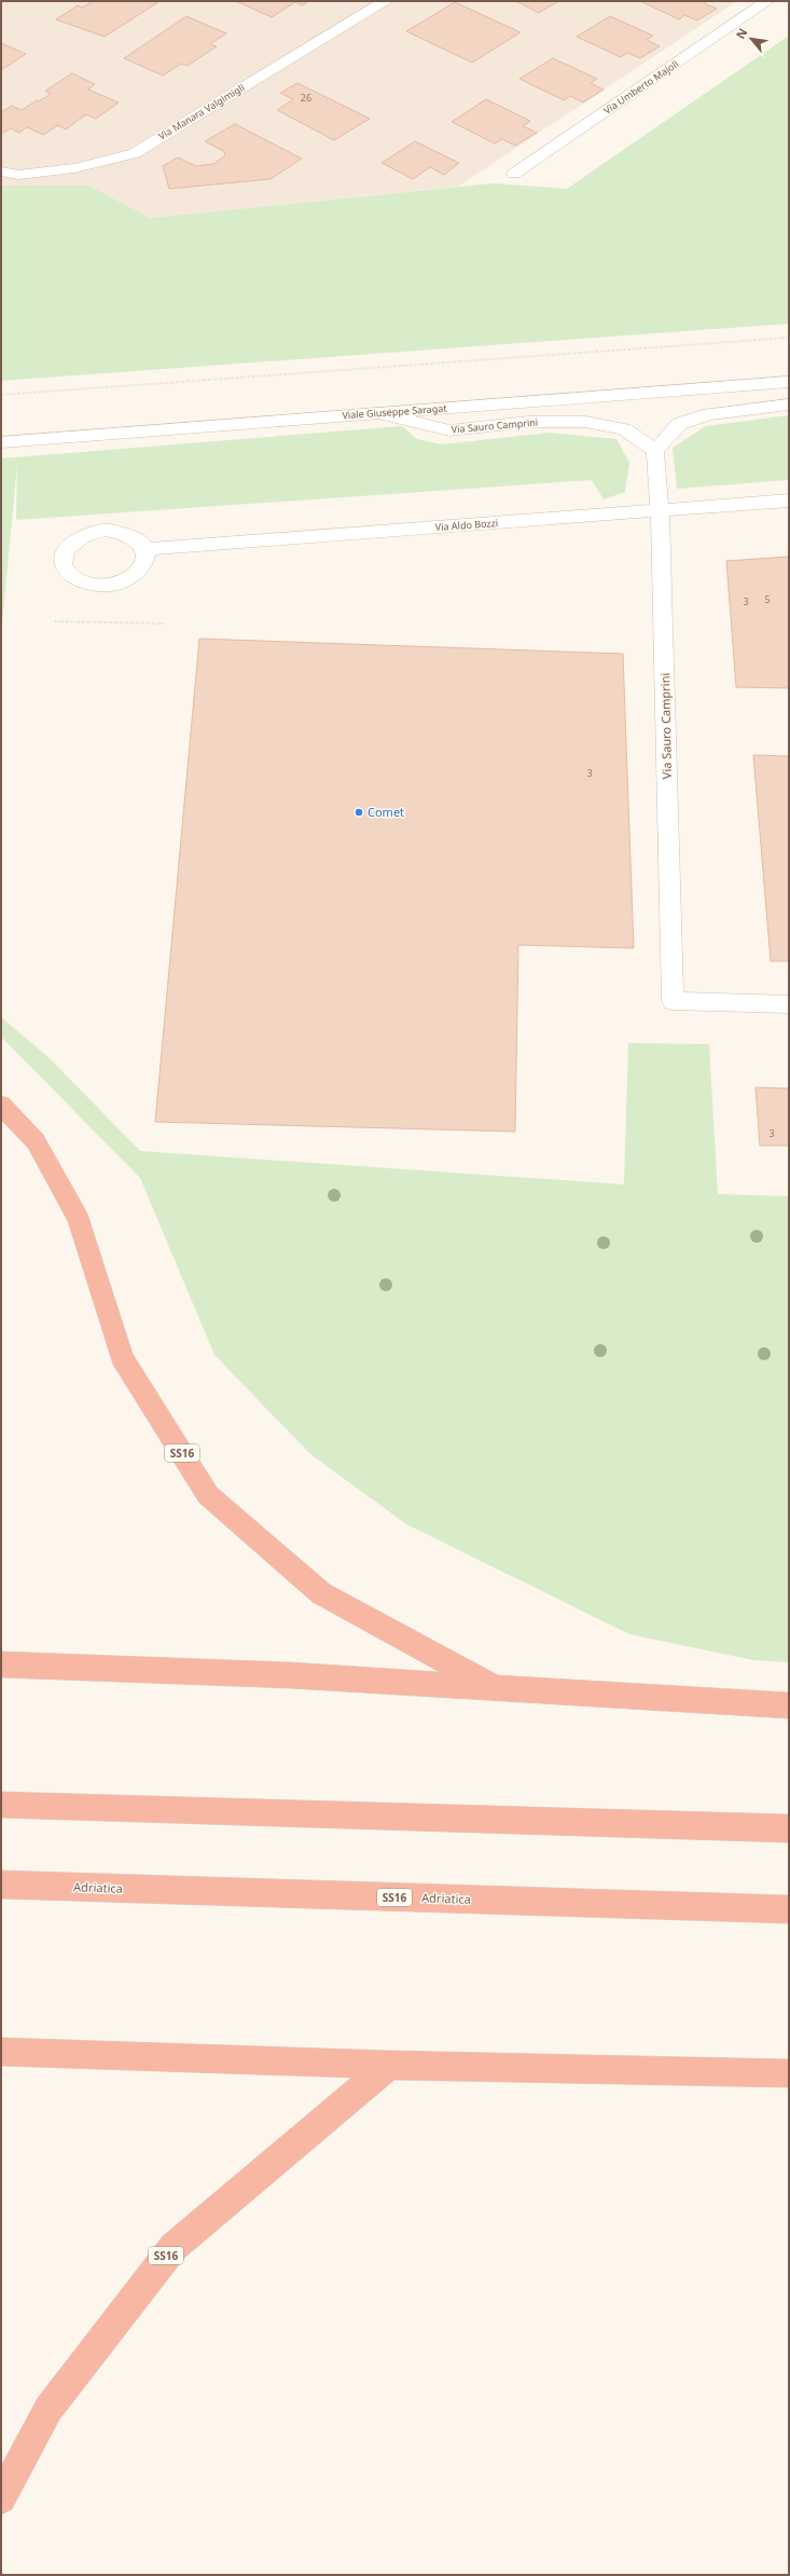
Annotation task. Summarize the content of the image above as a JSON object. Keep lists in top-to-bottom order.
{
  "streets": {
    "highway": ["SS16", "Adriatica"],
    "street": [
      "Via Umberto Majoli",
      "Via Manara Valgimigli",
      "Viale Giuseppe Saragat",
      "Via Sauro Camprini",
      "Via Aldo Bozzi"
    ]
  },
  "crossings": [
    ["Viale Giuseppe Saragat", "Via Sauro Camprini"],
    ["Via Sauro Camprini", "Via Aldo Bozzi"]
  ],
  "places": ["Comet"],
  "house_numbers": [
    "26",
    "5",
    "3",
    "3",
    "3"
  ],
  "north": "top left"
}
